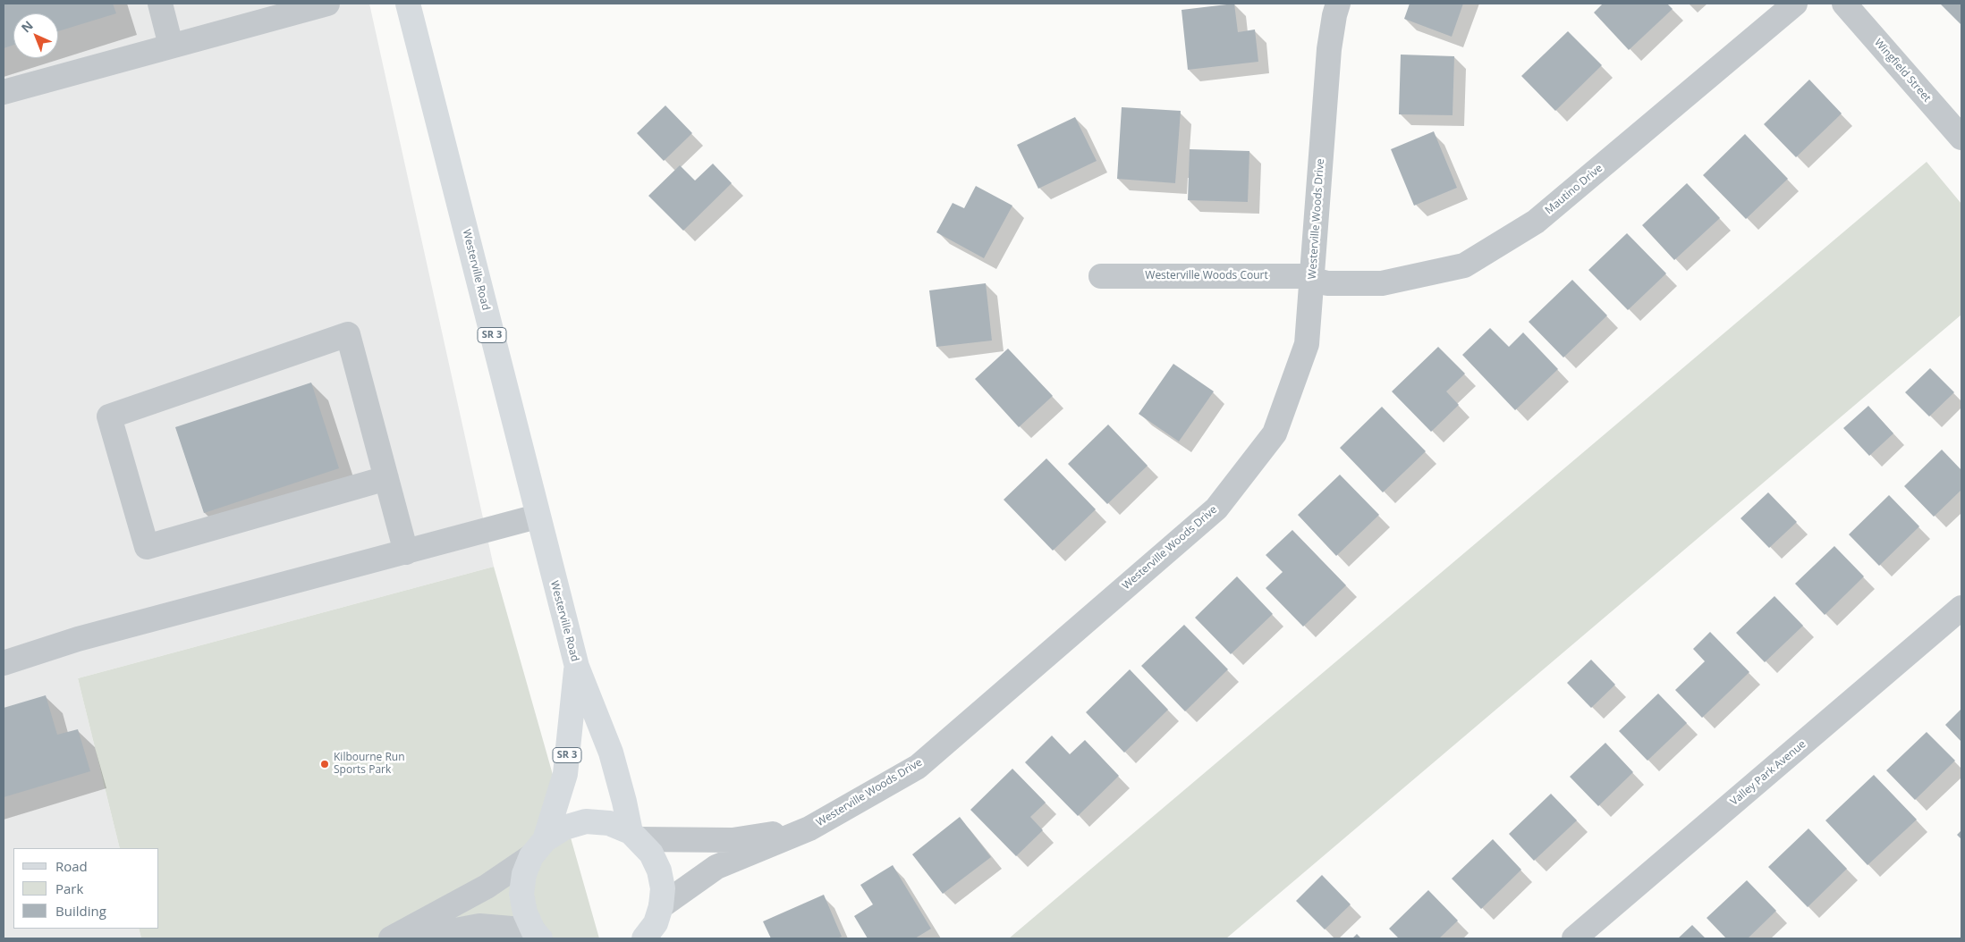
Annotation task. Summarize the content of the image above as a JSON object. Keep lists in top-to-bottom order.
{
  "streets": {
    "main road": ["Westerville Road", "SR 3"],
    "street": [
      "Wingfield Street",
      "Mautino Drive",
      "Westerville Woods Drive",
      "Westerville Woods Court",
      "Valley Park Avenue"
    ]
  },
  "crossings": [
    ["Mautino Drive", "Westerville Woods Drive"],
    ["Mautino Drive", "Westerville Woods Court"],
    ["Westerville Woods Drive", "Westerville Road"],
    ["Westerville Woods Drive", "Westerville Woods Court"]
  ],
  "places": ["Kilbourne Run Sports Park"],
  "legend": ["Road", "Park", "Building"],
  "north": "top left"
}
